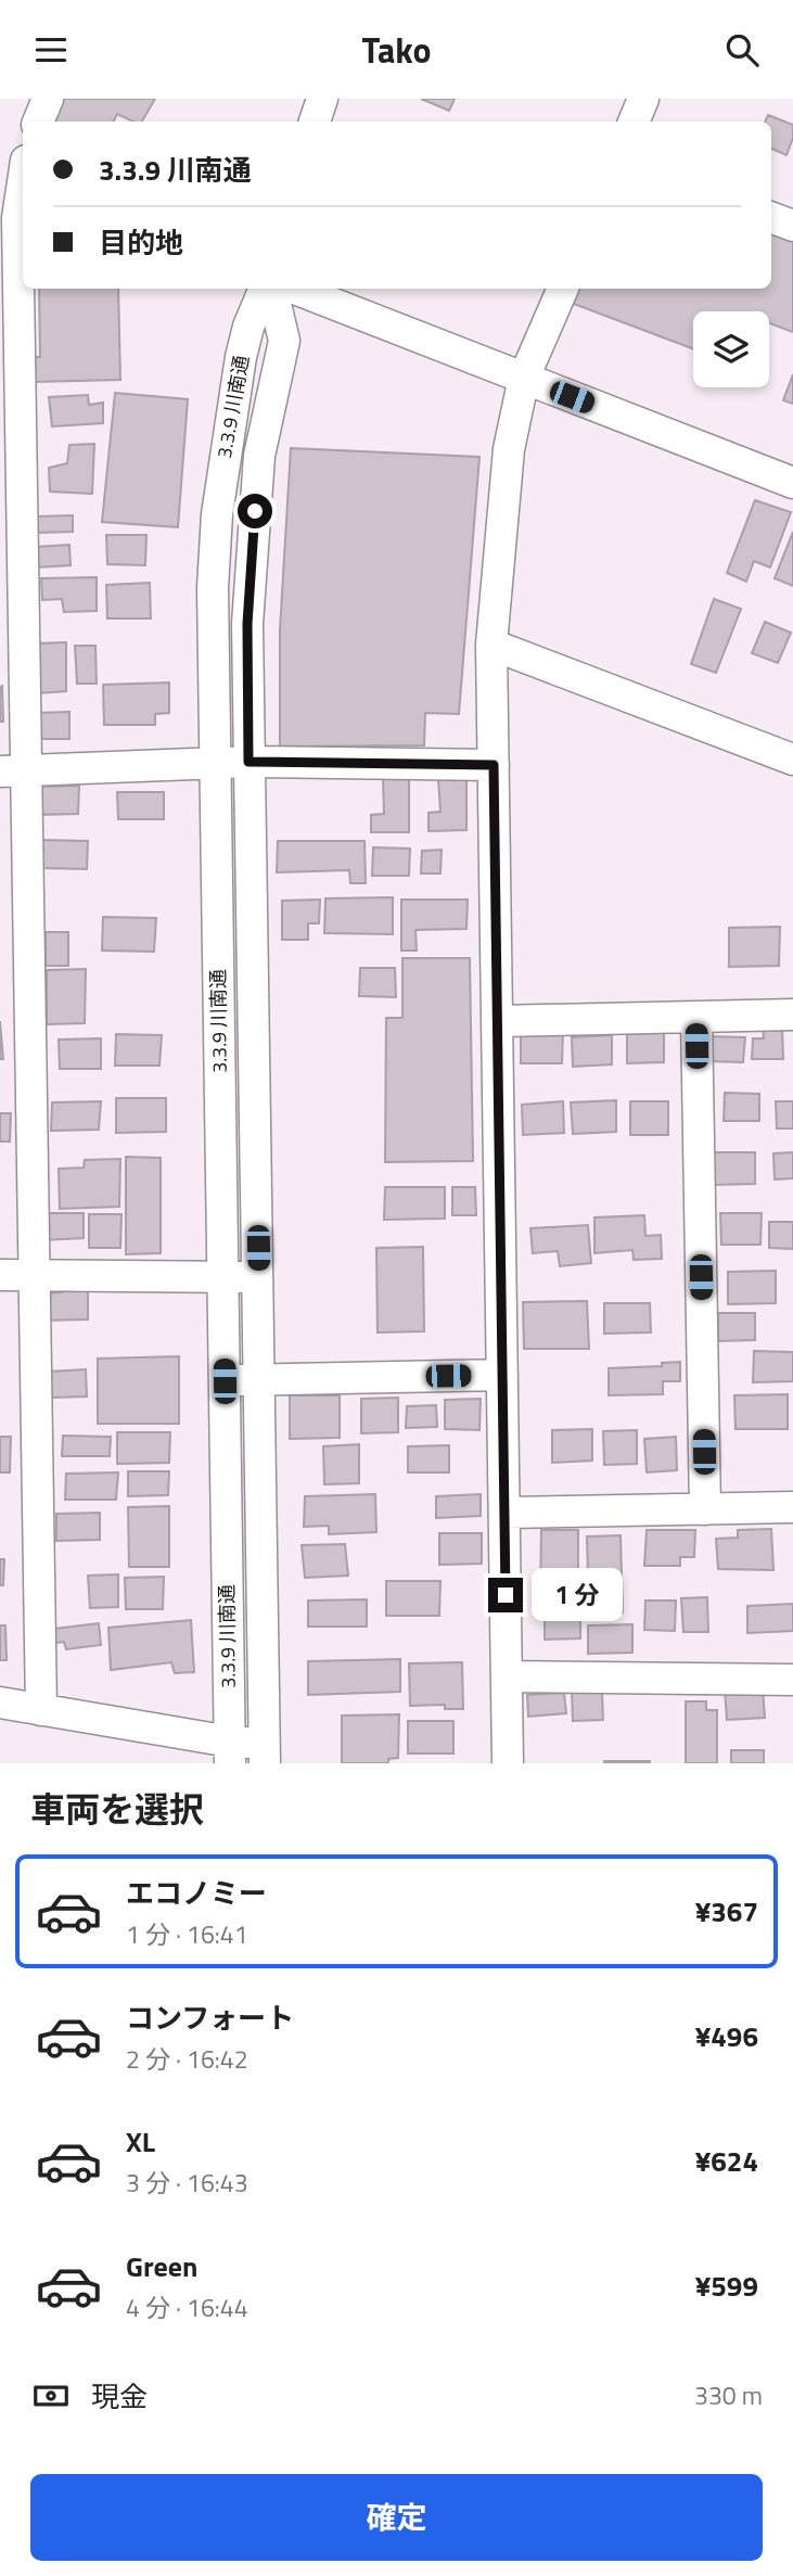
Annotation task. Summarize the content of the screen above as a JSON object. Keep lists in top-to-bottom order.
{
  "streets": {
    "street": ["3.3.9 川南通"]
  },
  "page": {
    "header": "Tako",
    "banner": ["3.3.9 川南通", "目的地"],
    "bubble": "1 分",
    "heading": "車両を選択",
    "list": [
      {
        "name": "エコノミー",
        "note": "1 分 · 16:41",
        "value": "¥367"
      },
      {
        "name": "コンフォート",
        "note": "2 分 · 16:42",
        "value": "¥496"
      },
      {
        "name": "XL",
        "note": "3 分 · 16:43",
        "value": "¥624"
      },
      {
        "name": "Green",
        "note": "4 分 · 16:44",
        "value": "¥599"
      }
    ],
    "pay": ["現金", "330 m"],
    "buttons": "確定"
  }
}
